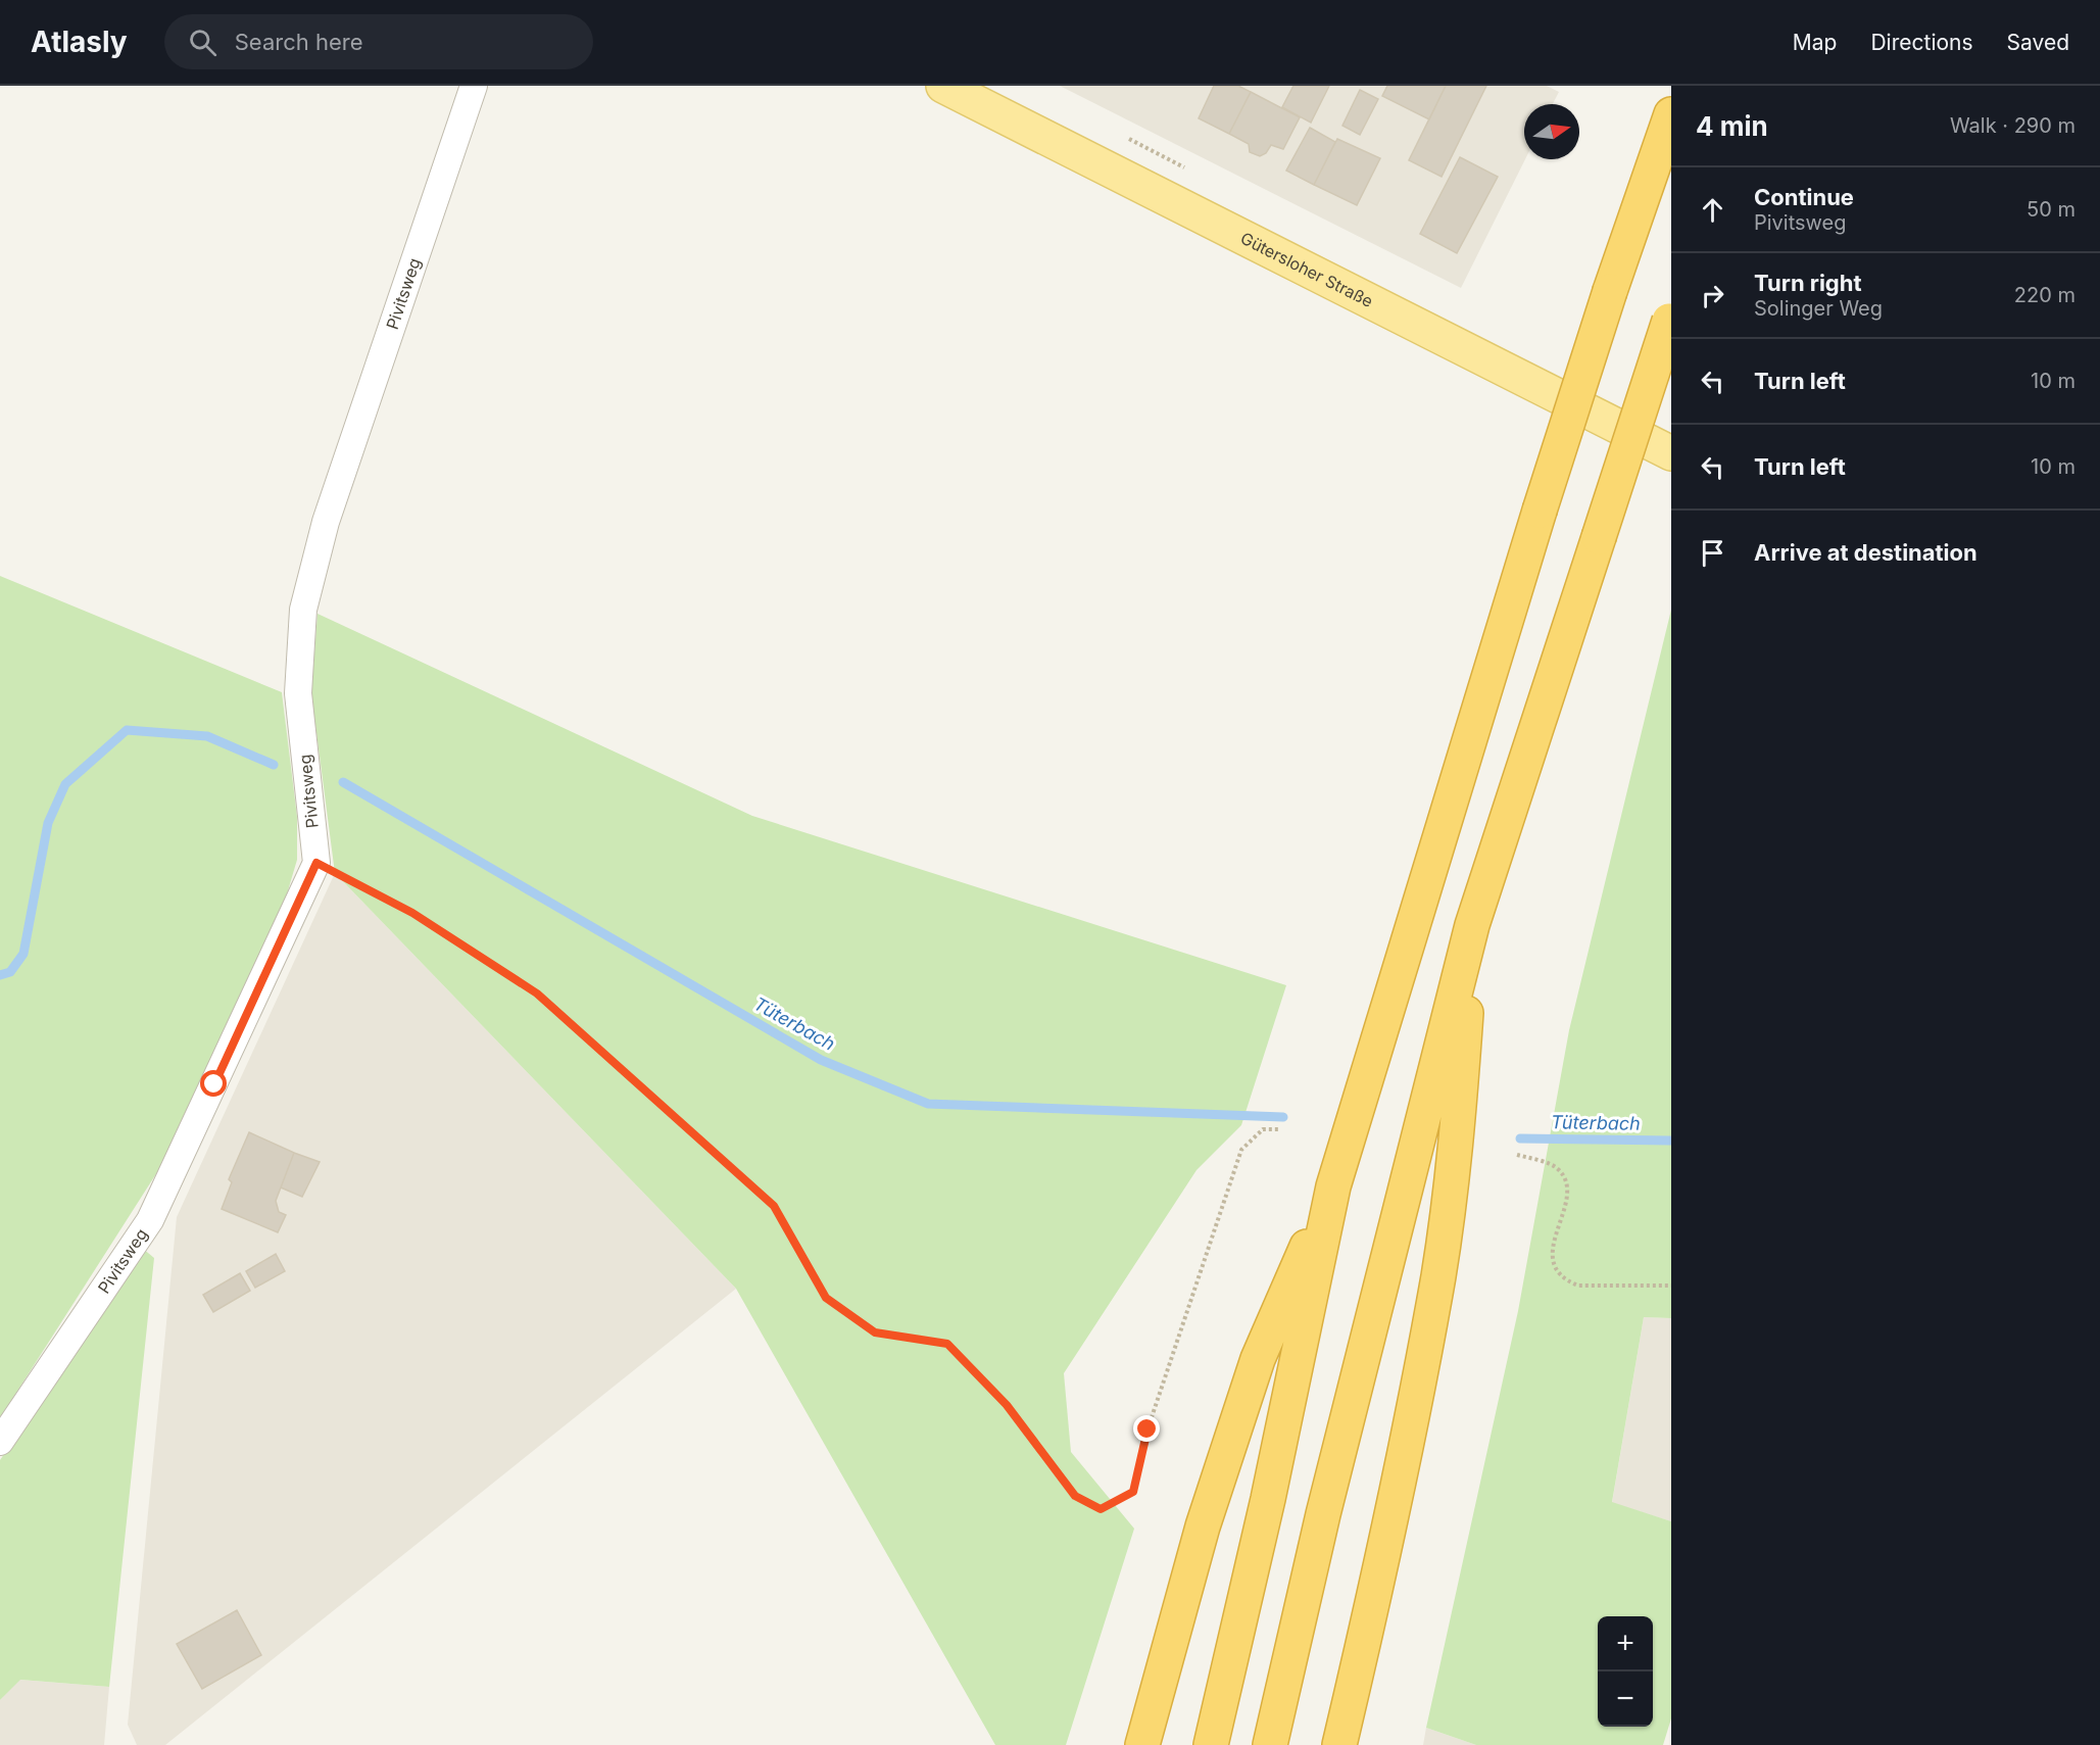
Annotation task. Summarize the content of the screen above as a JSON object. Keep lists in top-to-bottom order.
{
  "streets": {
    "main road": ["Gütersloher Straße"],
    "street": ["Pivitsweg"]
  },
  "water": ["Tüterbach"],
  "north": "right",
  "page": {
    "header": "Atlasly",
    "search": "Search here",
    "nav": ["Map", "Directions", "Saved"],
    "heading": ["4 min", "Walk · 290 m"],
    "list": [
      ["Continue", "Pivitsweg", "50 m"],
      ["Turn right", "Solinger Weg", "220 m"],
      ["Turn left", "10 m"],
      ["Turn left", "10 m"],
      "Arrive at destination"
    ],
    "map_buttons": ["+", "−"]
  }
}
